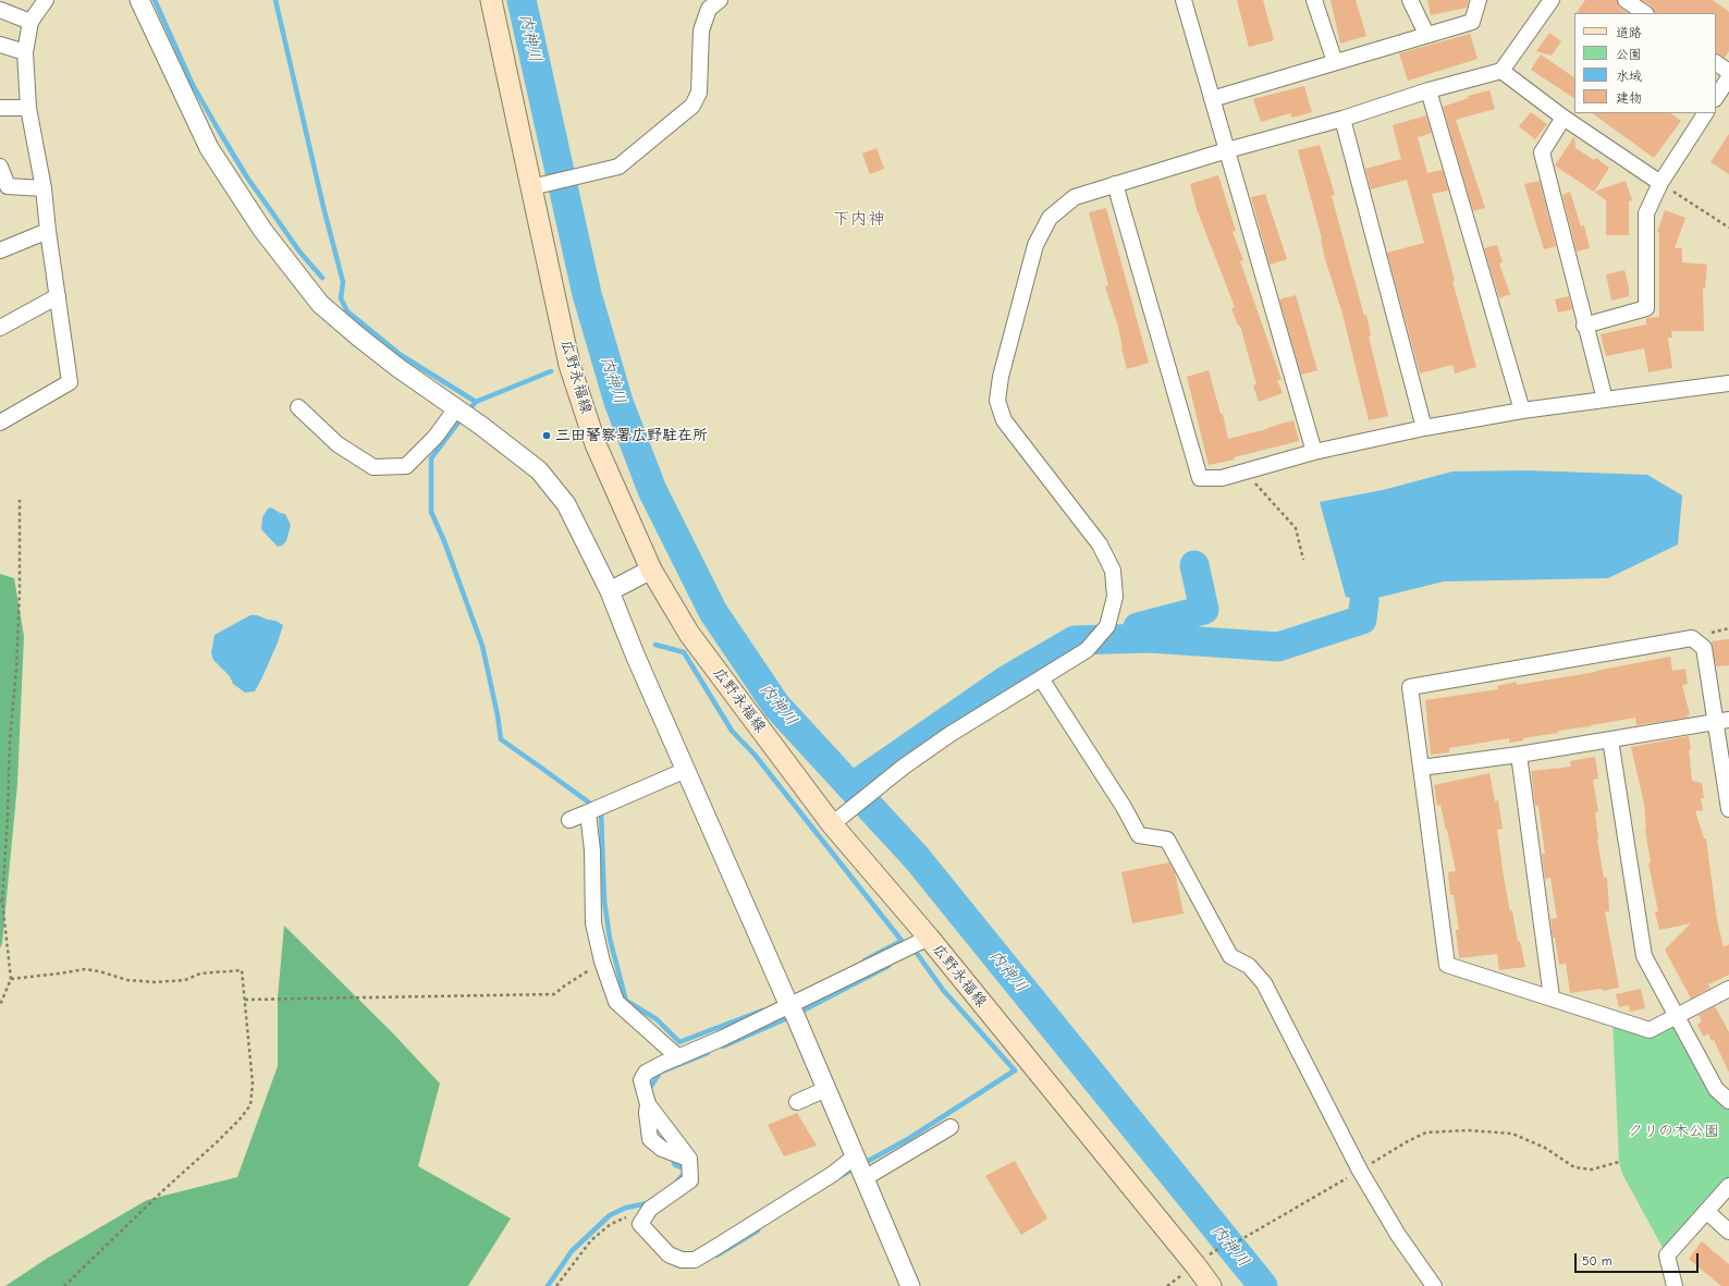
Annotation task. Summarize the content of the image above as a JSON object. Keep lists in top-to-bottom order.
{
  "streets": {
    "main road": ["広野永福線"]
  },
  "districts": ["下内神"],
  "water": ["内神川"],
  "parks": ["クリの木公園"],
  "places": ["三田警察署広野駐在所"],
  "legend": [
    "道路",
    "公園",
    "水域",
    "建物"
  ],
  "scale_bar": "50 m"
}
